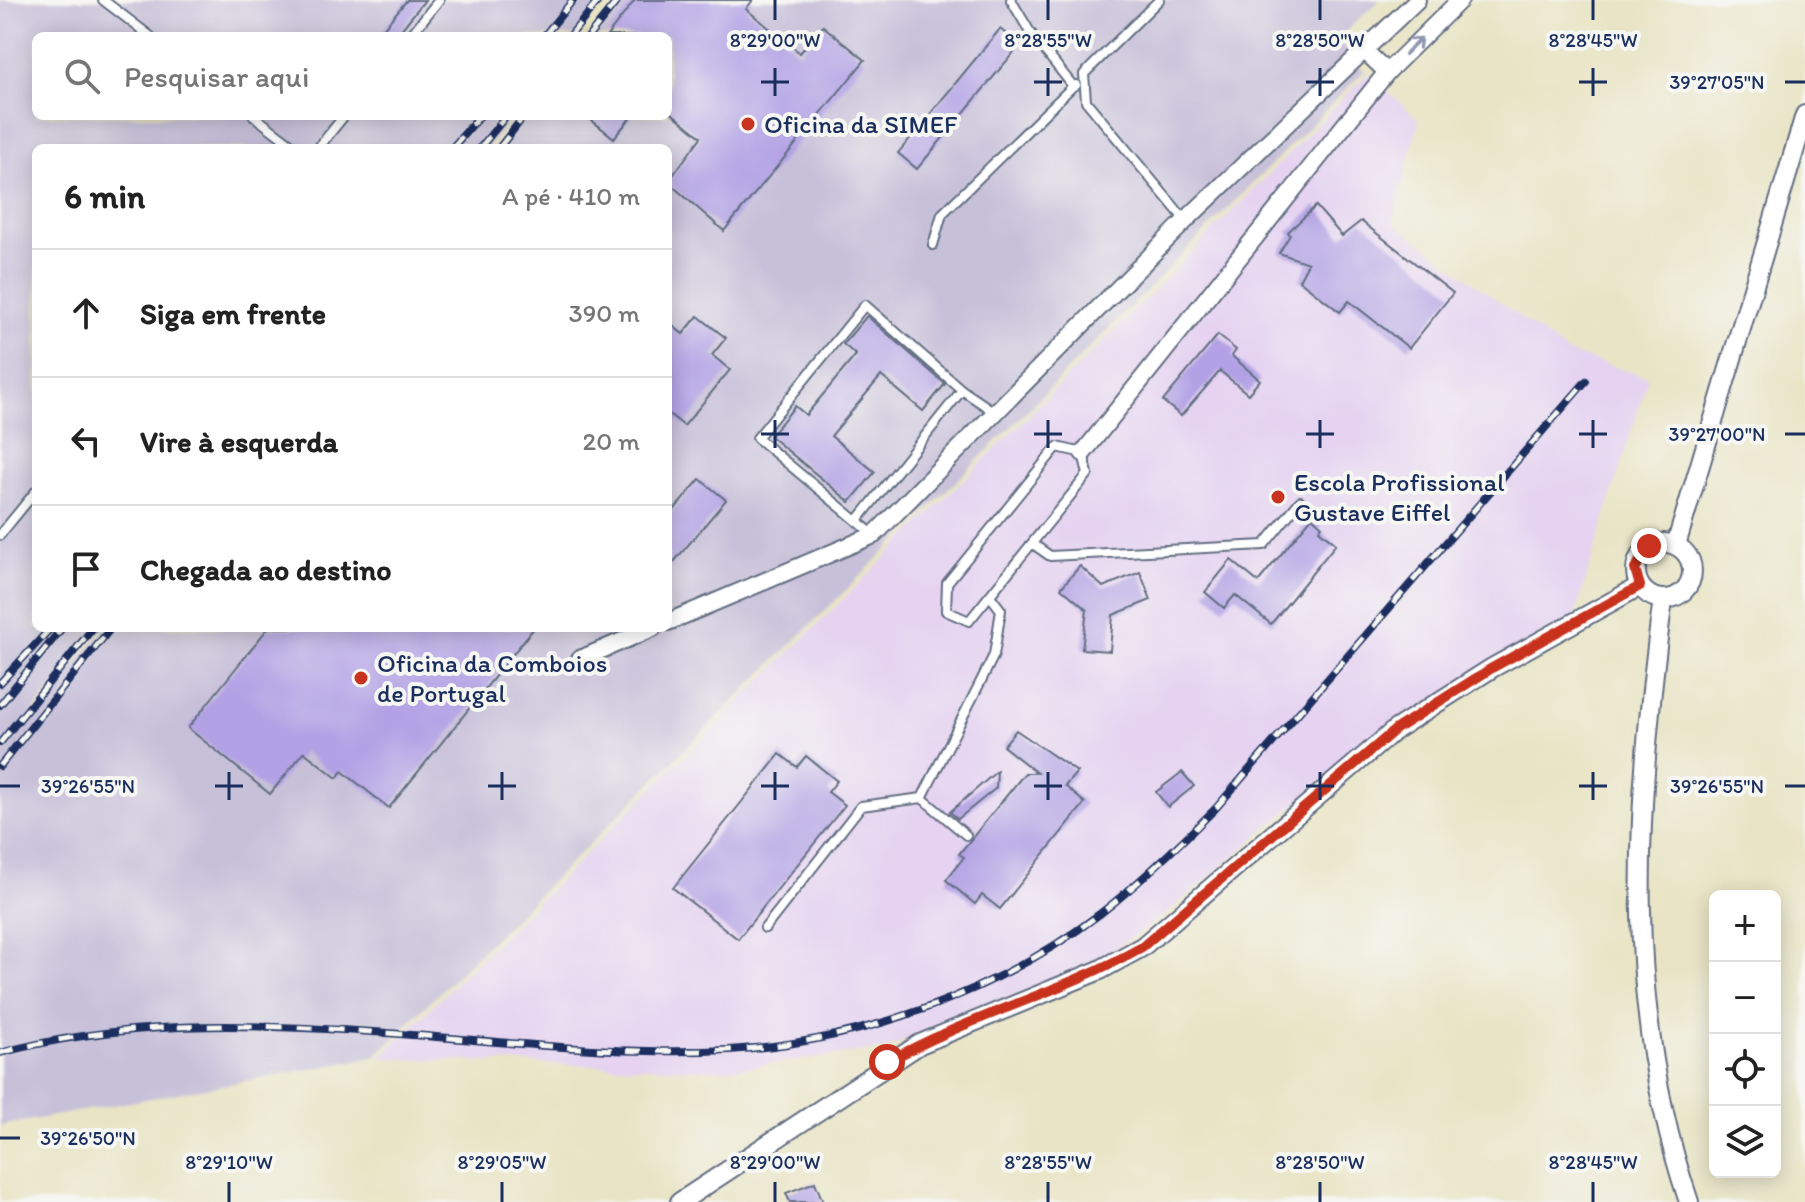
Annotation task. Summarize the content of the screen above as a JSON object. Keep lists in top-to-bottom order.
{
  "places": ["Oficina da SIMEF", "Escola Profissional Gustave Eiffel", "Oficina da Comboios de Portugal"],
  "page": {
    "search": "Pesquisar aqui",
    "heading": ["6 min", "A pé · 410 m"],
    "list": [
      ["Siga em frente", "390 m"],
      ["Vire à esquerda", "20 m"],
      "Chegada ao destino"
    ],
    "map_buttons": ["+", "−"]
  },
  "coordinates": [
    "8°29'00\"W",
    "8°28'55\"W",
    "8°28'50\"W",
    "8°28'45\"W",
    "39°27'05\"N",
    "39°27'00\"N",
    "39°26'55\"N",
    "39°26'50\"N",
    "8°29'10\"W",
    "8°29'05\"W"
  ]
}
